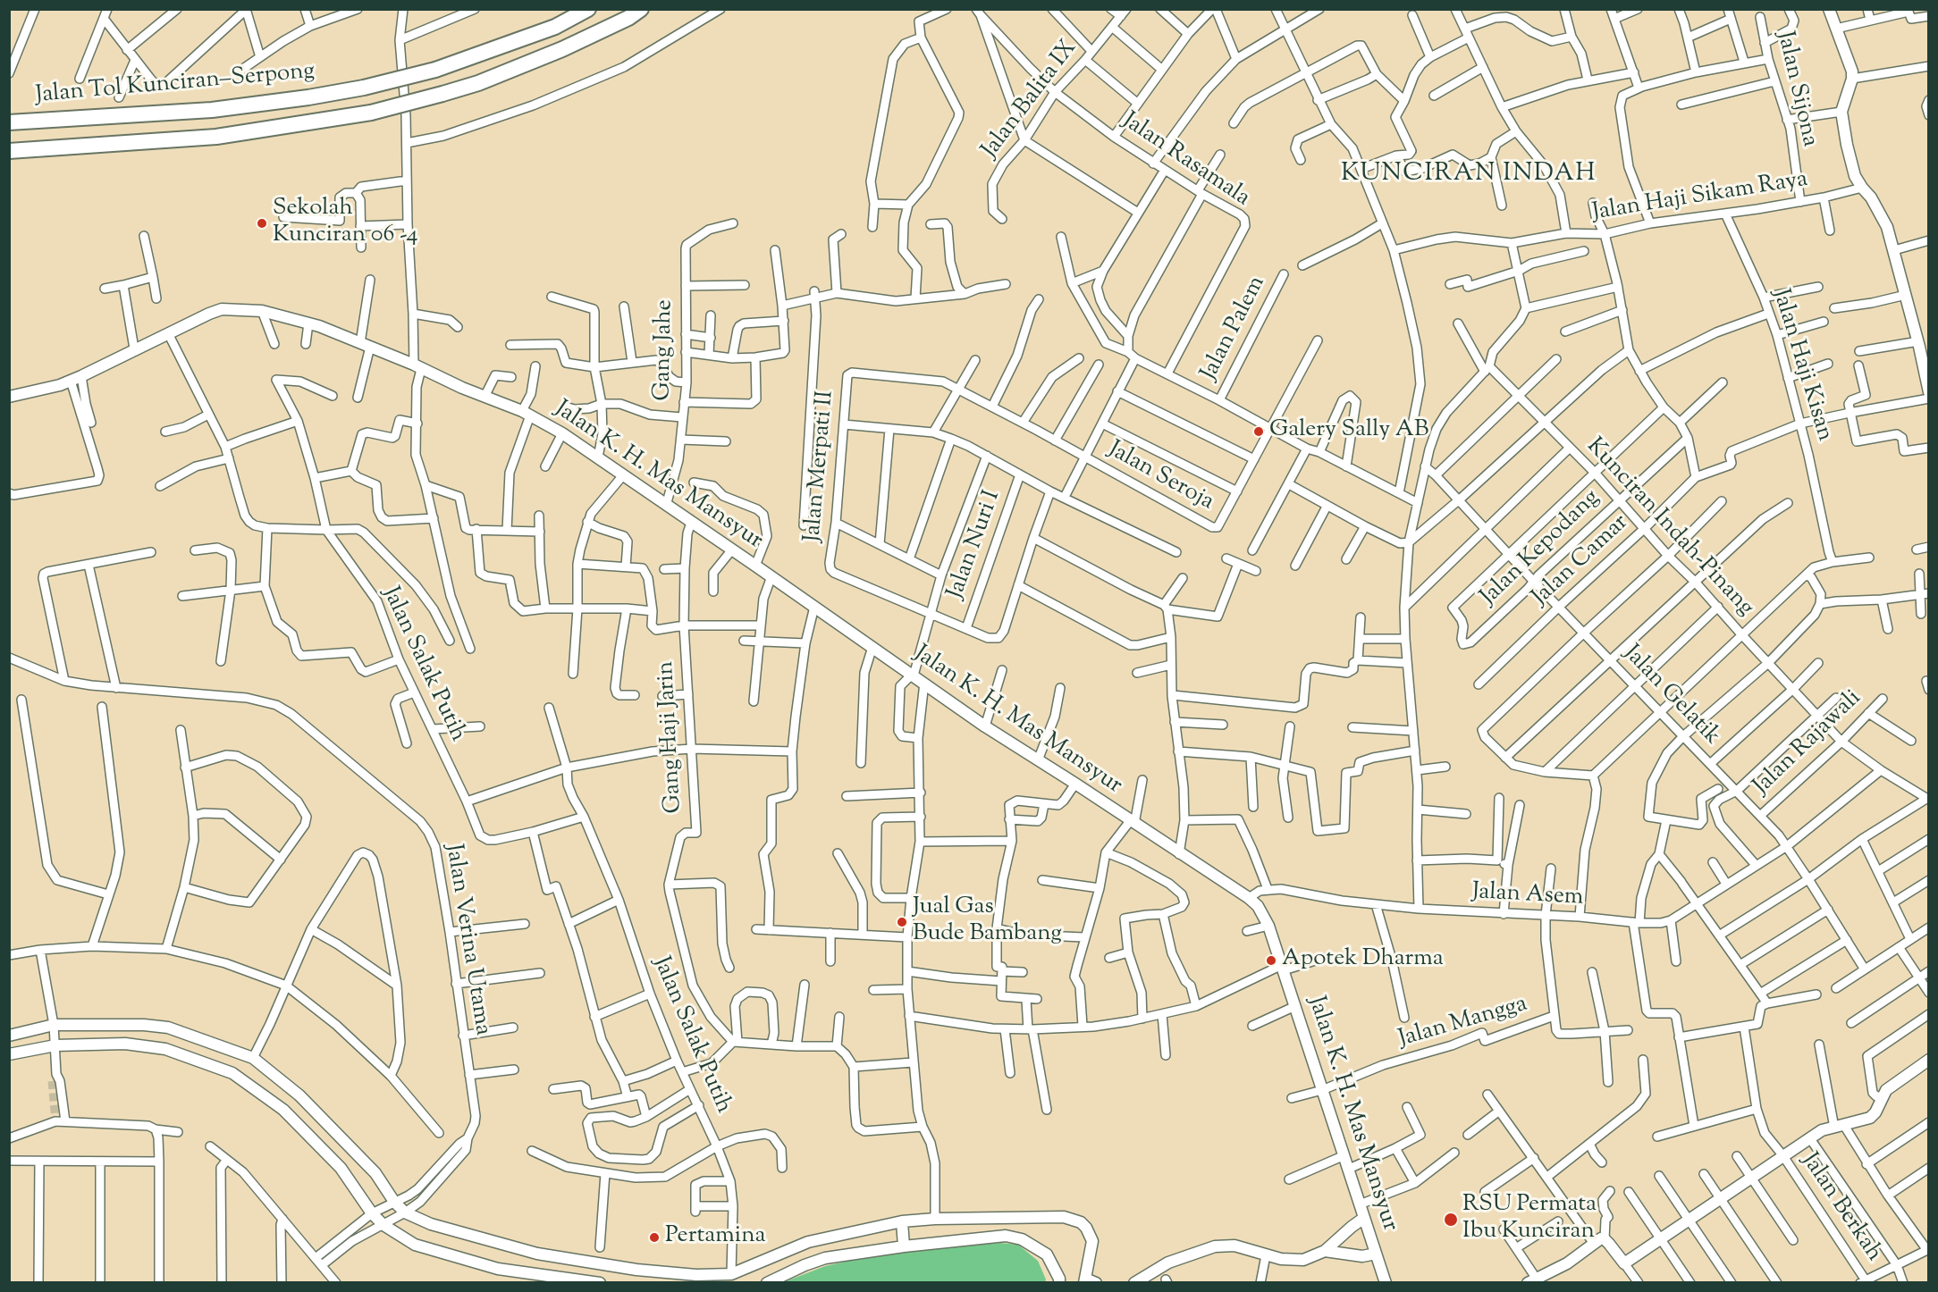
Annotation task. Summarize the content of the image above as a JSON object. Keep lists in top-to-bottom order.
{
  "streets": {
    "highway": ["Jalan Tol Kunciran–Serpong"],
    "main road": ["Jalan K. H. Mas Mansyur"],
    "street": [
      "Jalan Sijona",
      "Jalan Balita IX",
      "Jalan Rasamala",
      "Jalan Haji Sikam Raya",
      "Jalan Palem",
      "Gang Jahe",
      "Jalan Haji Kisan",
      "Jalan Merpati II",
      "Jalan Seroja",
      "Kunciran Indah-Pinang",
      "Jalan Nuri I",
      "Jalan Kepodang",
      "Jalan Camar",
      "Jalan Salak Putih",
      "Jalan Gelatik",
      "Gang Haji Jarin",
      "Jalan Rajawali",
      "Jalan Asem",
      "Jalan Verina Utama",
      "Jalan Mangga",
      "Jalan Berkah"
    ]
  },
  "crossings": [
    ["Jalan Sijona", "Jalan Haji Sikam Raya"],
    ["Jalan Balita IX", "Jalan Rasamala"],
    ["Jalan Haji Sikam Raya", "Jalan Haji Kisan"],
    ["Gang Jahe", "Jalan K. H. Mas Mansyur"],
    ["Jalan Merpati II", "Jalan Seroja"],
    ["Jalan K. H. Mas Mansyur", "Gang Haji Jarin"],
    ["Jalan K. H. Mas Mansyur", "Jalan Mangga"],
    ["Kunciran Indah-Pinang", "Jalan Kepodang"],
    ["Kunciran Indah-Pinang", "Jalan Camar"],
    ["Kunciran Indah-Pinang", "Jalan Rajawali"],
    ["Kunciran Indah-Pinang", "Jalan Asem"],
    ["Jalan Kepodang", "Jalan Gelatik"],
    ["Jalan Camar", "Jalan Gelatik"],
    ["Jalan Gelatik", "Jalan Rajawali"],
    ["Jalan Gelatik", "Jalan Asem"]
  ],
  "districts": ["KUNCIRAN INDAH"],
  "places": [
    "Sekolah Kunciran 06 -4",
    "Galery Sally AB",
    "Jual Gas Bude Bambang",
    "Apotek Dharma",
    "RSU Permata Ibu Kunciran",
    "Pertamina"
  ]
}
